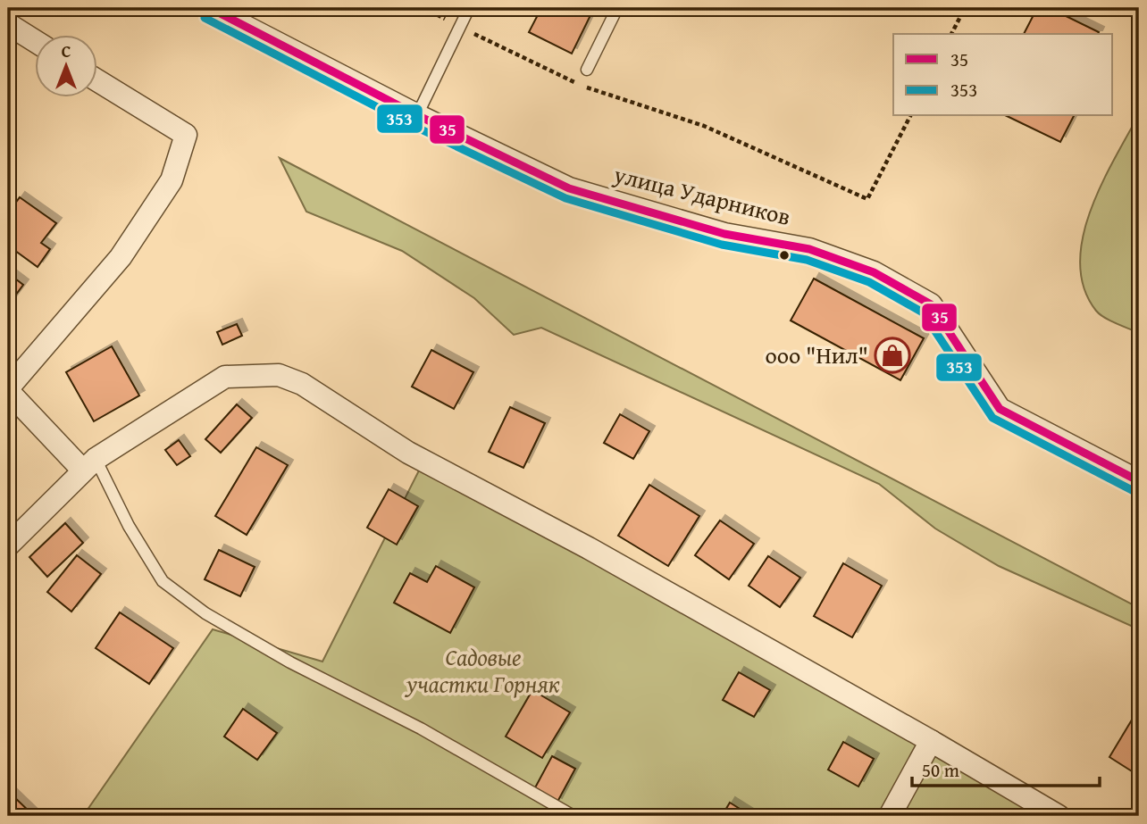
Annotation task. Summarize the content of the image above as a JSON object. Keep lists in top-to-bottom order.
{
  "streets": {
    "street": ["улица Ударников"]
  },
  "parks": ["Садовые участки Горняк"],
  "places": {
    "shop": ["ооо \"Нил\""]
  },
  "lines": ["transit line 35", "transit line 353"],
  "legend": ["35", "353"],
  "scale_bar": "50 m",
  "north": "top"
}
